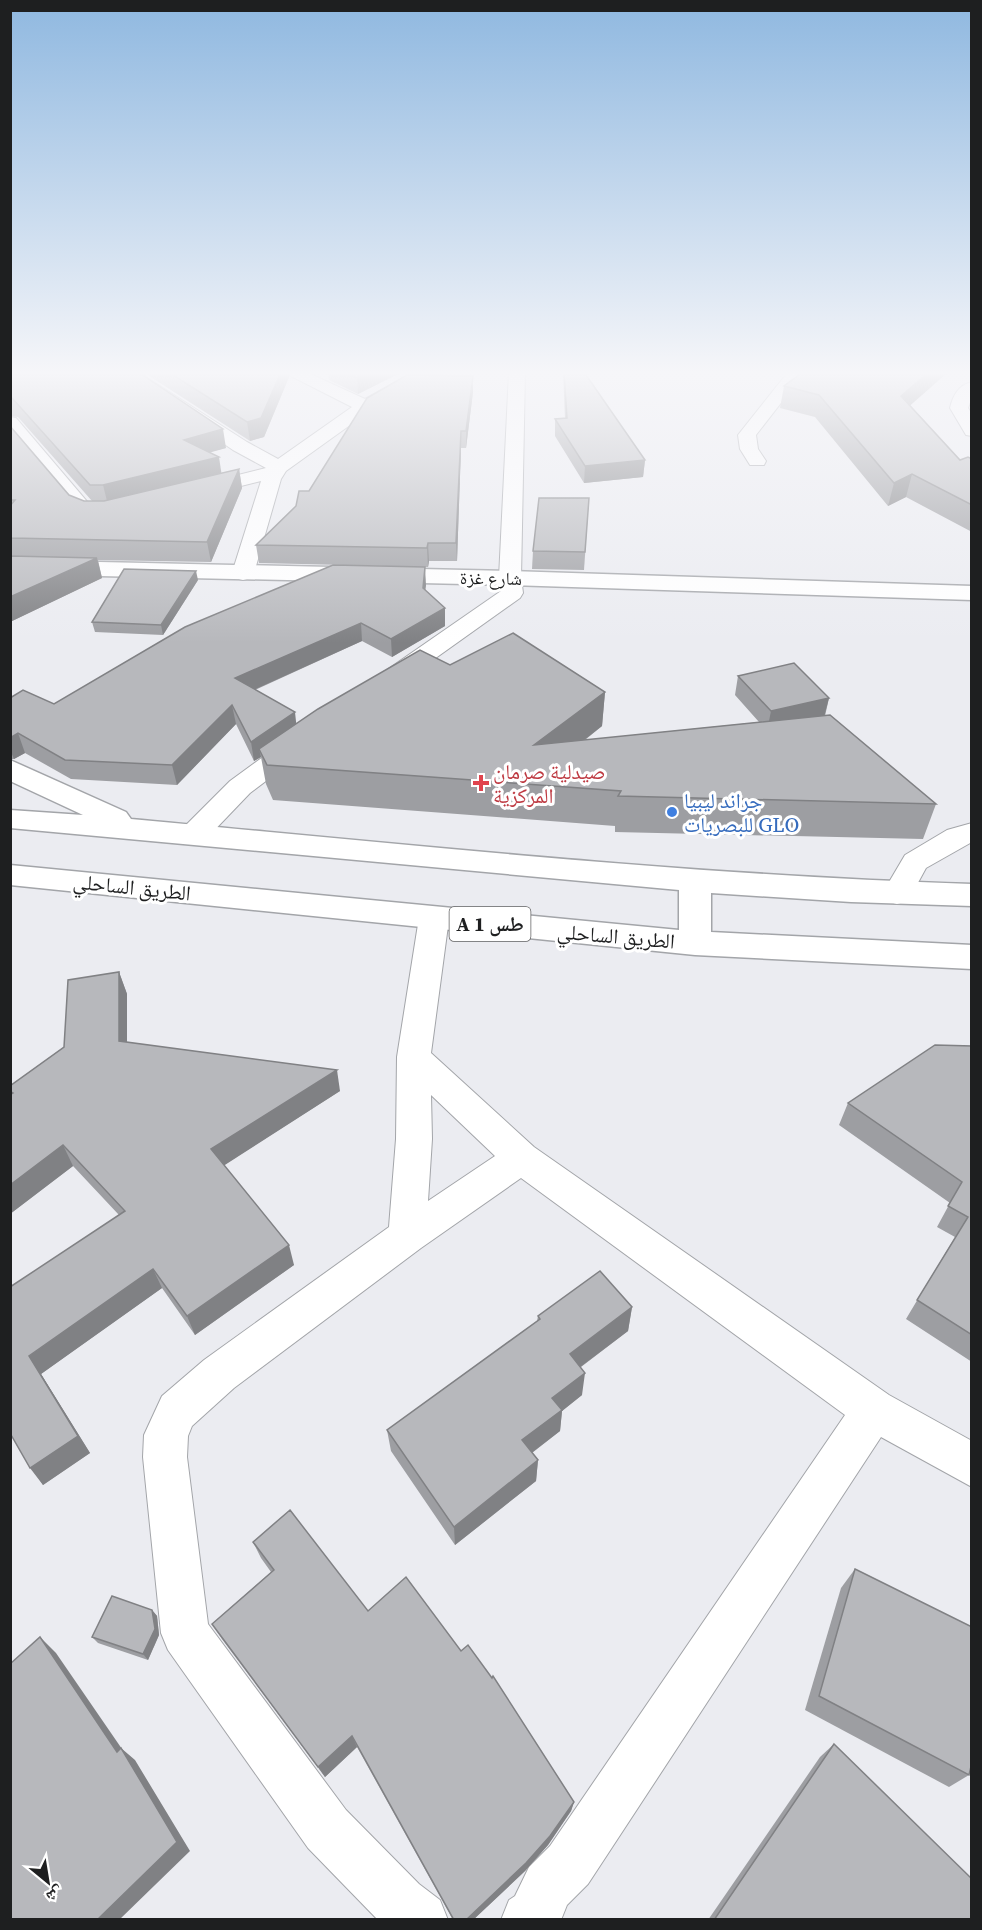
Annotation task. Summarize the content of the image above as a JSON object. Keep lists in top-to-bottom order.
{
  "streets": {
    "main road": ["شارع غزة", "الطريق الساحلي", "A 1 طس"]
  },
  "places": {
    "health": ["صيدلية صرمان المركزية"],
    "other": ["جراند ليبيا للبصريات GLO"]
  },
  "north": "bottom right"
}
